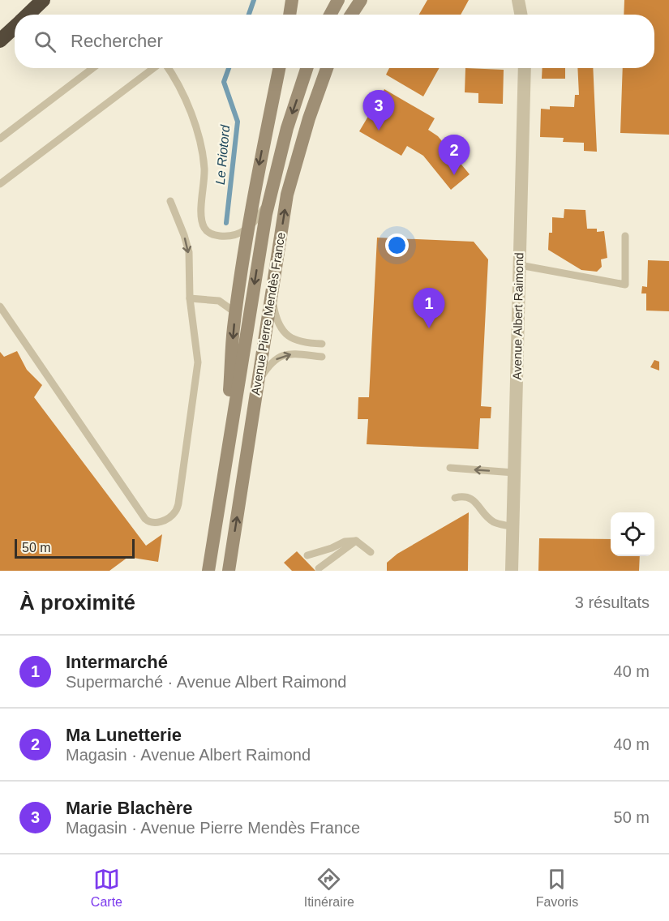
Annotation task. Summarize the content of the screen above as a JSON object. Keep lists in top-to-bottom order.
{
  "streets": {
    "main road": ["Avenue Pierre Mendès France"],
    "street": ["Avenue Albert Raimond"]
  },
  "water": ["Le Riotord"],
  "scale_bar": "50 m",
  "page": {
    "search": "Rechercher",
    "pins": ["3", "2", "1"],
    "scale": "50 m",
    "heading": ["À proximité", "3 résultats"],
    "list": [
      {
        "mark": "1",
        "name": "Intermarché",
        "note": "Supermarché · Avenue Albert Raimond",
        "value": "40 m"
      },
      {
        "mark": "2",
        "name": "Ma Lunetterie",
        "note": "Magasin · Avenue Albert Raimond",
        "value": "40 m"
      },
      {
        "mark": "3",
        "name": "Marie Blachère",
        "note": "Magasin · Avenue Pierre Mendès France",
        "value": "50 m"
      }
    ],
    "nav": ["Carte", "Itinéraire", "Favoris"]
  }
}
